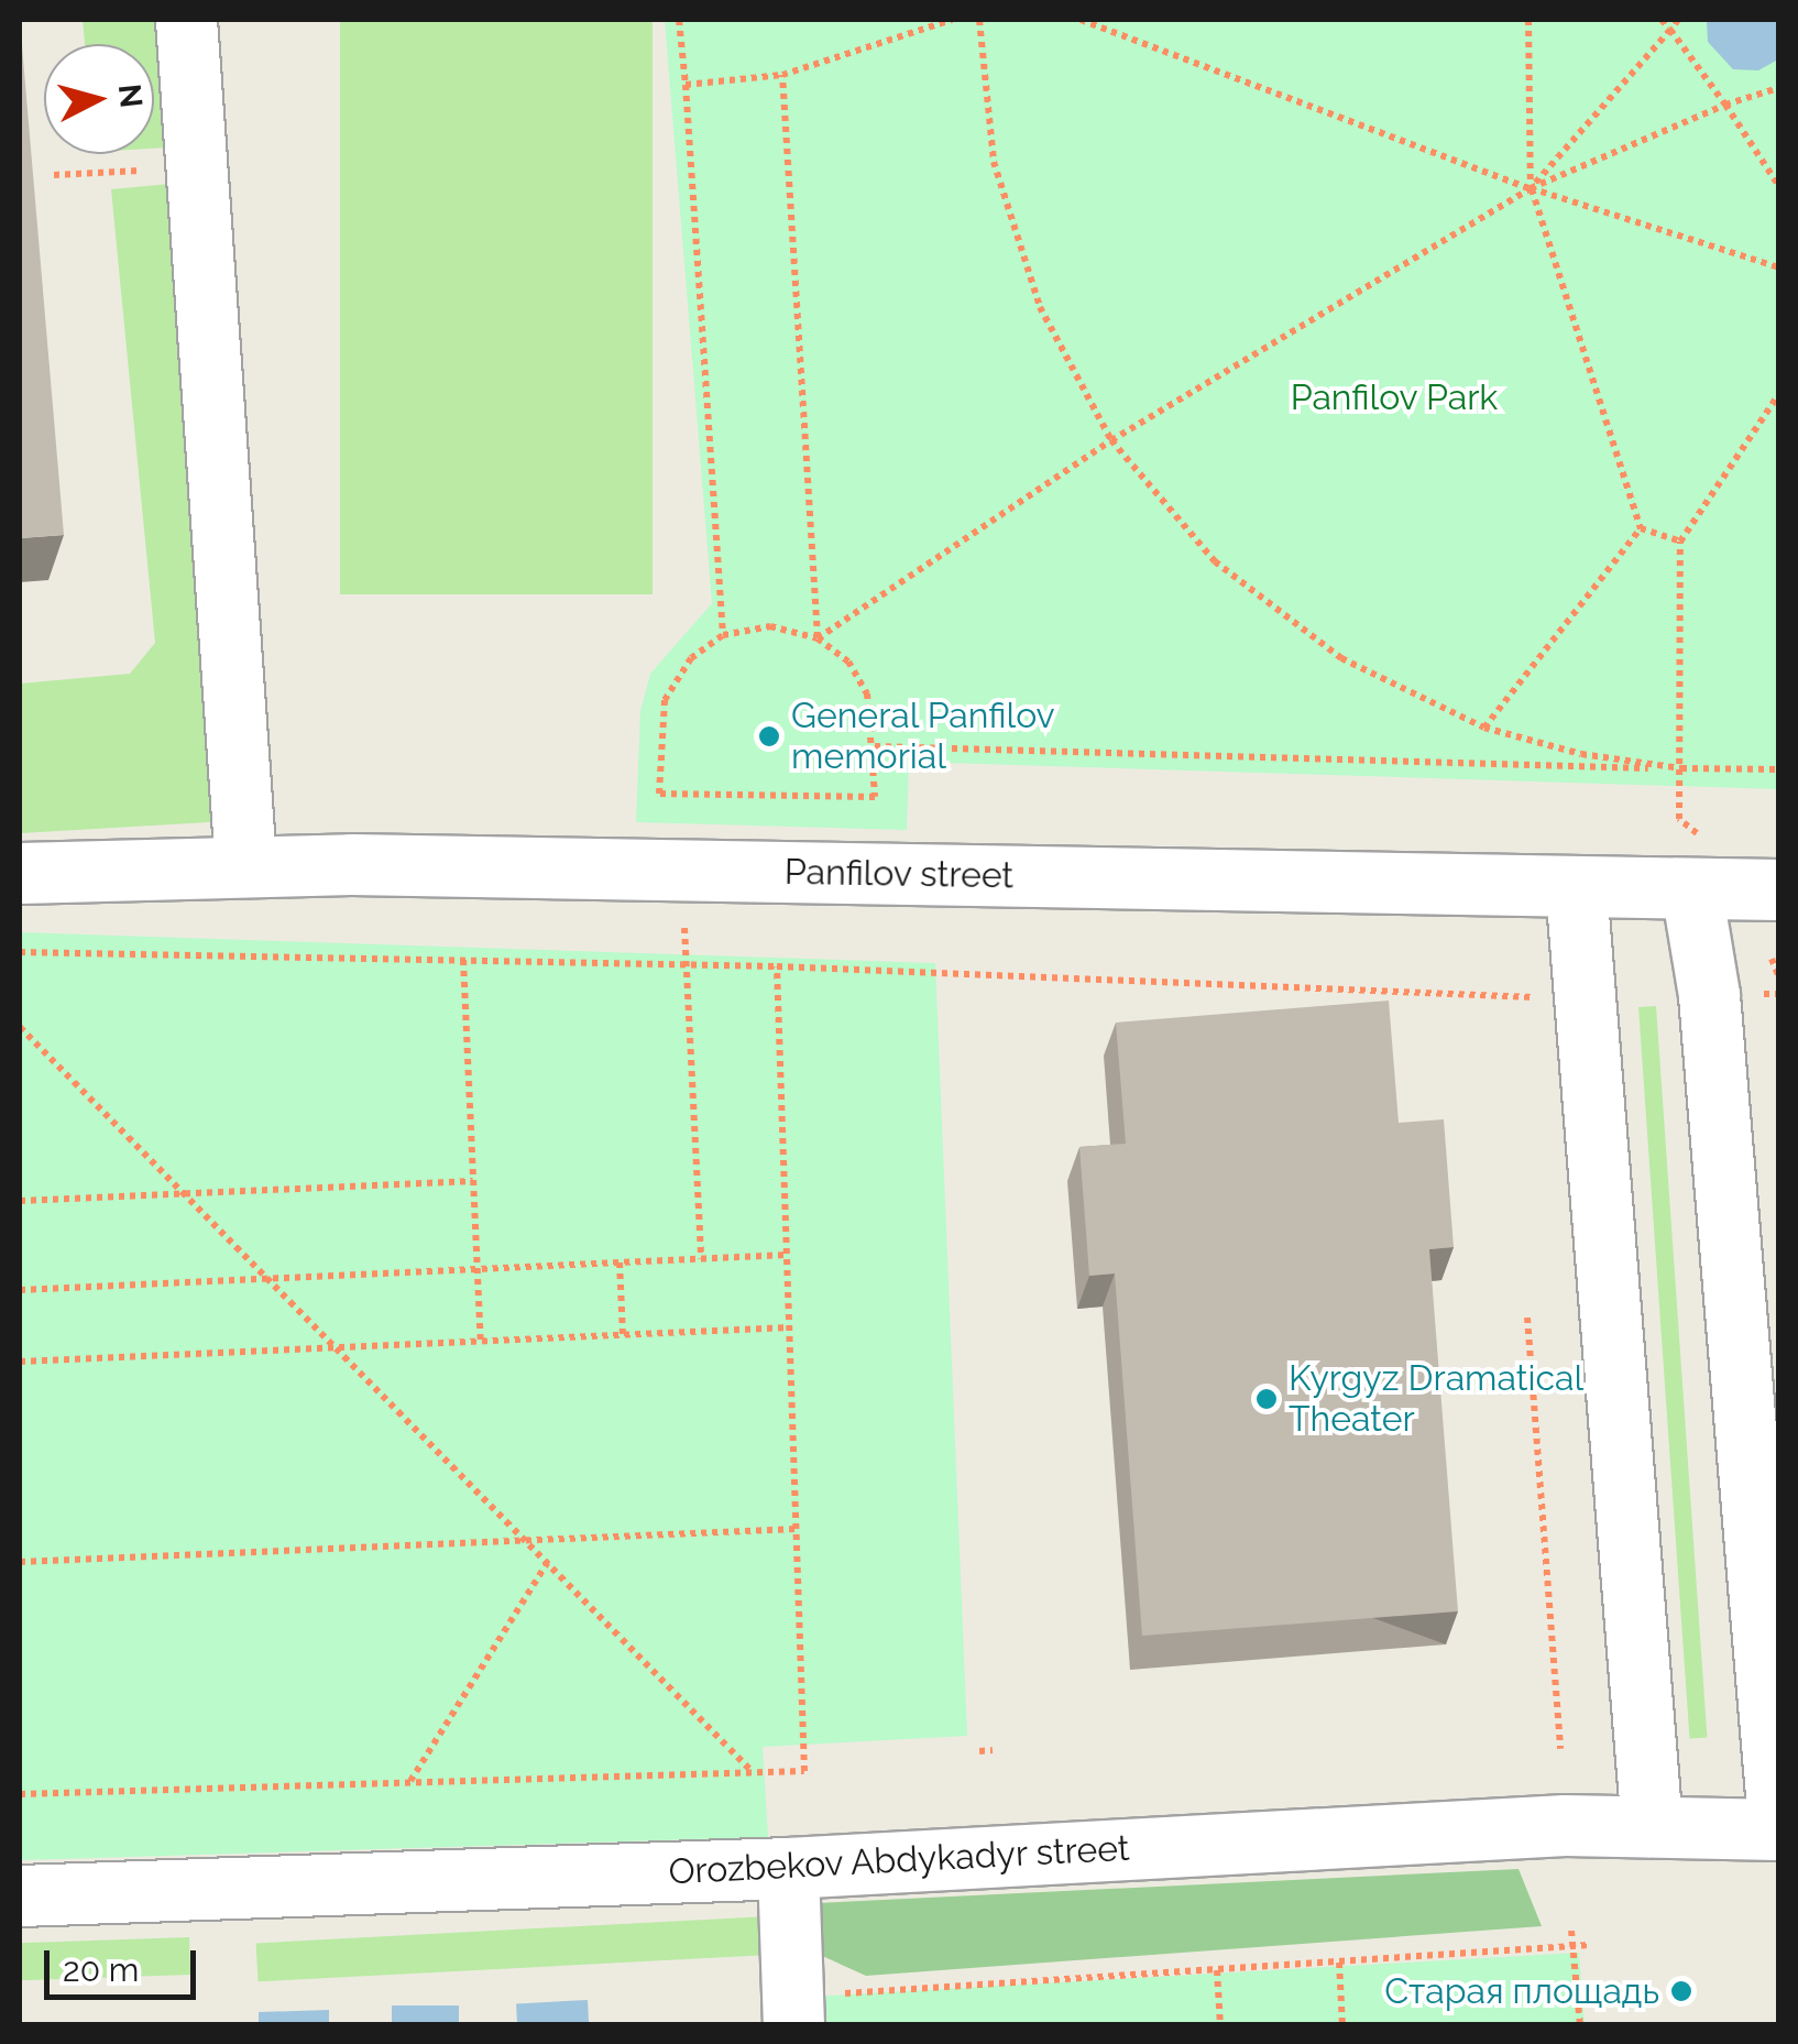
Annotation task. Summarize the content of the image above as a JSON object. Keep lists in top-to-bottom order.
{
  "streets": {
    "street": ["Panfilov street", "Orozbekov Abdykadyr street"]
  },
  "parks": ["Panfilov Park"],
  "places": ["General Panfilov memorial", "Kyrgyz Dramatical Theater", "Старая площадь"],
  "scale_bar": "20 m",
  "north": "right"
}
